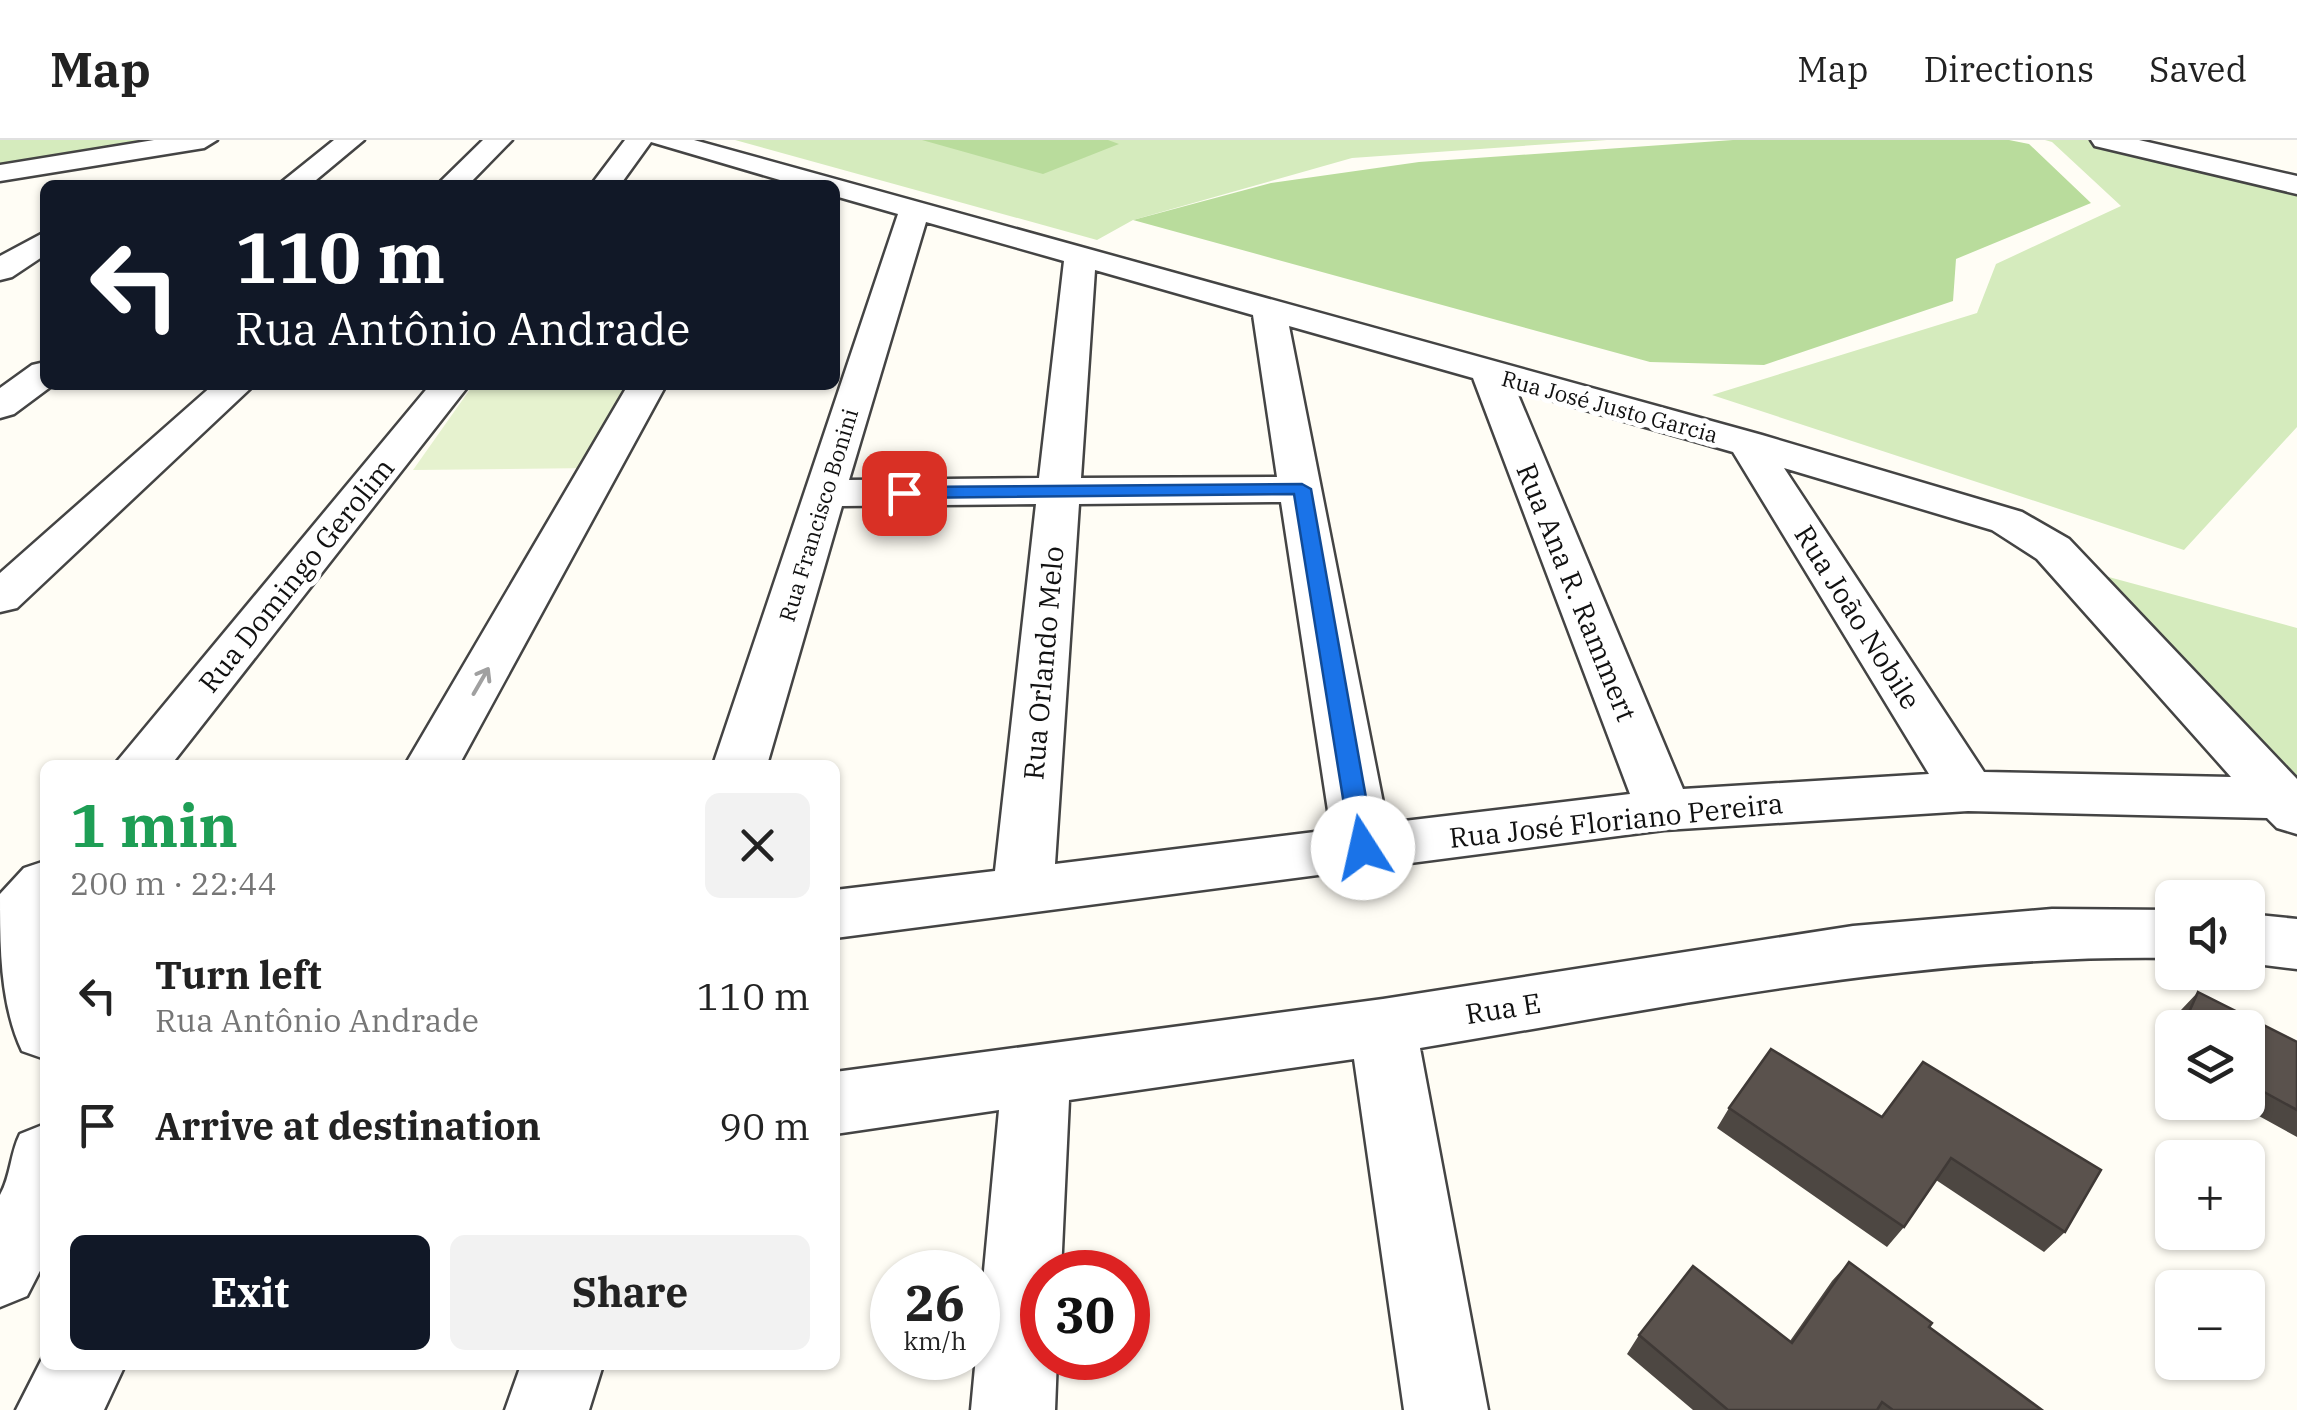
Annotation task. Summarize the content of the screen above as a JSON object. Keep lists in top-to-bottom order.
{
  "streets": {
    "street": [
      "Rua José Justo Garcia",
      "Rua Francisco Bonini",
      "Rua Domingo Gerolim",
      "Rua Ana R. Rammert",
      "Rua João Nobile",
      "Rua Orlando Melo",
      "Rua José Floriano Pereira",
      "Rua E"
    ]
  },
  "crossings": [
    ["Rua José Justo Garcia", "Rua Francisco Bonini"],
    ["Rua José Justo Garcia", "Rua Ana R. Rammert"],
    ["Rua José Justo Garcia", "Rua João Nobile"],
    ["Rua José Justo Garcia", "Rua Orlando Melo"],
    ["Rua José Justo Garcia", "Rua José Floriano Pereira"],
    ["Rua Ana R. Rammert", "Rua José Floriano Pereira"],
    ["Rua João Nobile", "Rua José Floriano Pereira"],
    ["Rua Orlando Melo", "Rua José Floriano Pereira"]
  ],
  "page": {
    "header": "Map",
    "nav": ["Map", "Directions", "Saved"],
    "turn": ["110 m", "Rua Antônio Andrade"],
    "heading": ["1 min", "200 m · 22:44"],
    "map_buttons": ["+", "−"],
    "list": [
      {
        "name": "Turn left",
        "note": "Rua Antônio Andrade",
        "value": "110 m"
      },
      {
        "name": "Arrive at destination",
        "value": "90 m"
      }
    ],
    "buttons": ["Exit", "Share"],
    "speed": "26 km/h",
    "limit": "30"
  }
}
